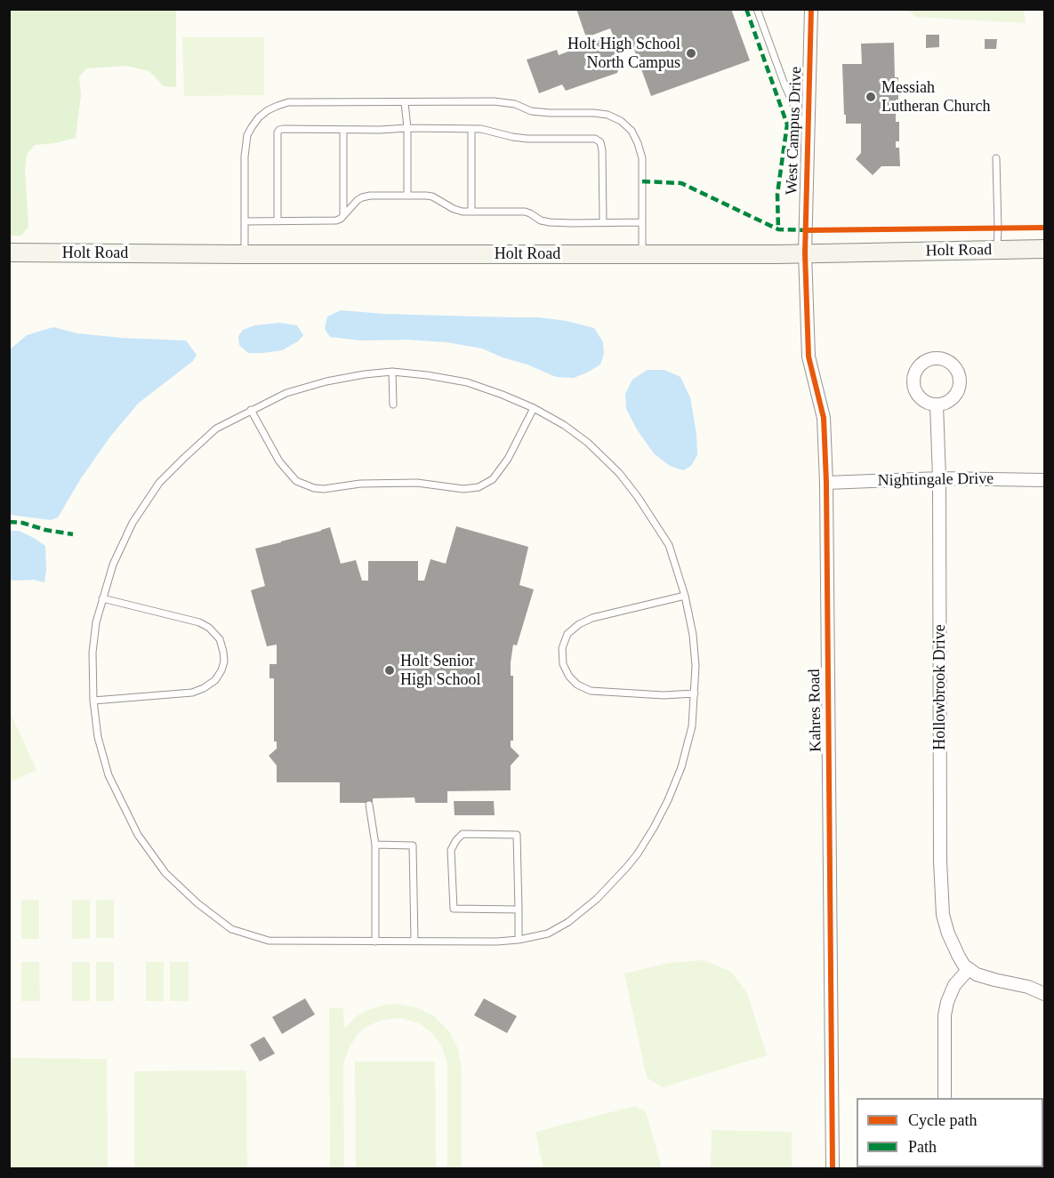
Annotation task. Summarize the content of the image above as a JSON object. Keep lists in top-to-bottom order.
{
  "streets": {
    "main road": ["Holt Road"],
    "street": [
      "West Campus Drive",
      "Nightingale Drive",
      "Hollowbrook Drive",
      "Kahres Road"
    ]
  },
  "crossings": [
    ["West Campus Drive", "Holt Road"],
    ["West Campus Drive", "Kahres Road"],
    ["Holt Road", "Kahres Road"],
    ["Nightingale Drive", "Hollowbrook Drive"],
    ["Nightingale Drive", "Kahres Road"]
  ],
  "places": ["Holt High School North Campus", "Messiah Lutheran Church", "Holt Senior High School"],
  "legend": ["Cycle path", "Path"]
}
